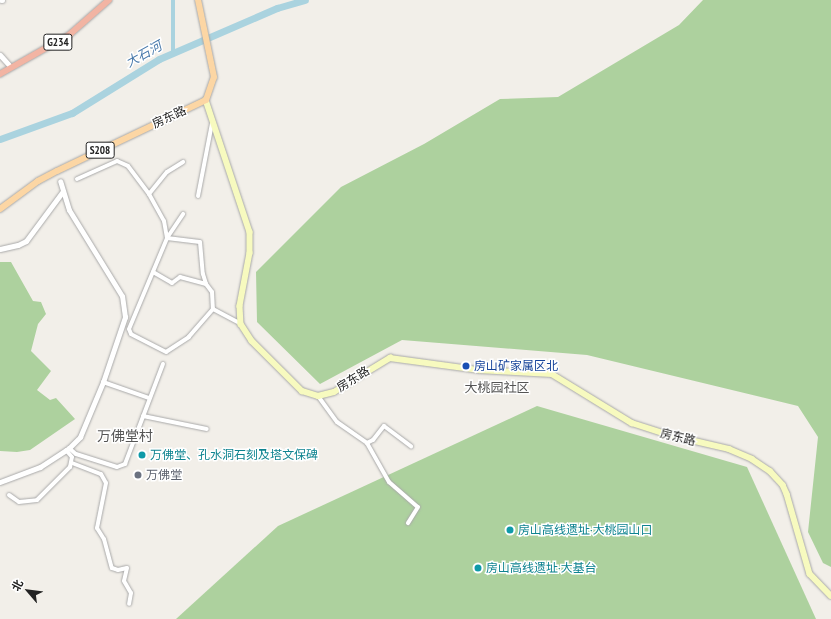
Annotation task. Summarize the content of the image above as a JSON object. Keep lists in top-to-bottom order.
{
  "streets": {
    "highway": ["G234"],
    "main road": ["房东路", "S208"]
  },
  "districts": ["大桃园社区", "万佛堂村"],
  "water": ["大石河"],
  "places": [
    "房山矿家属区北",
    "万佛堂、孔水洞石刻及塔文保碑",
    "万佛堂",
    "房山高线遗址·大桃园山口",
    "房山高线遗址·大基台"
  ],
  "north": "top left"
}
